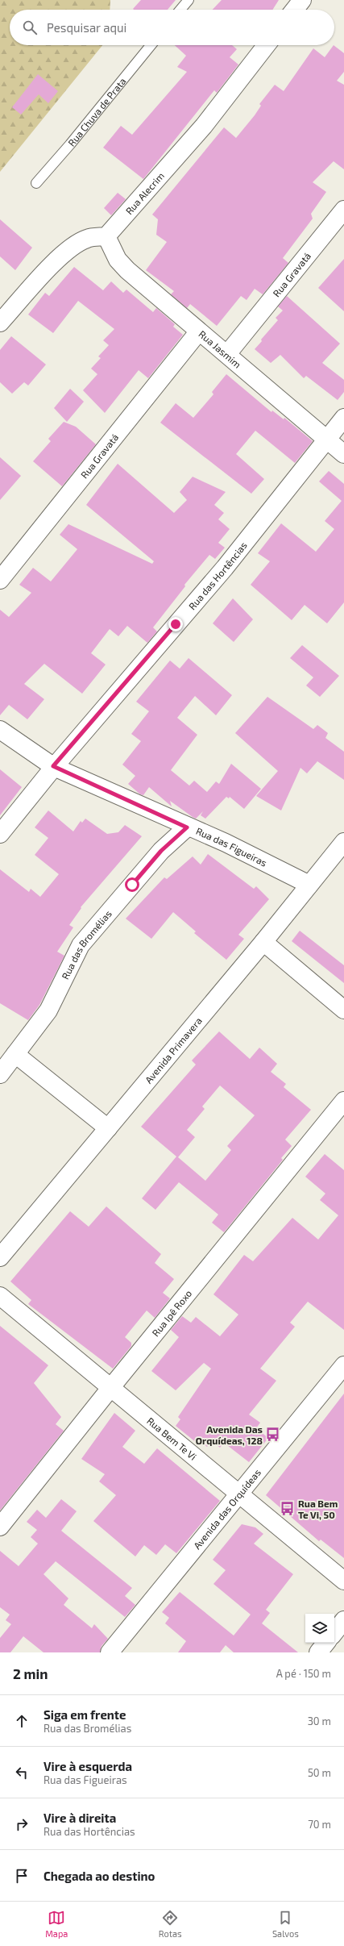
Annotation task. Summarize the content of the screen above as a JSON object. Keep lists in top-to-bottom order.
{
  "streets": {
    "street": [
      "Rua Alecrim",
      "Rua Gravatá",
      "Rua Jasmim",
      "Rua das Hortências",
      "Rua das Figueiras",
      "Rua das Bromélias",
      "Avenida Primavera",
      "Rua Ipê Roxo",
      "Rua Bem Te Vi",
      "Avenida das Orquídeas"
    ],
    "lane": ["Rua Chuva de Prata"]
  },
  "crossings": [
    ["Rua Alecrim", "Rua Jasmim"],
    ["Rua Gravatá", "Rua Jasmim"],
    ["Rua Jasmim", "Rua das Hortências"],
    ["Rua das Hortências", "Rua das Figueiras"],
    ["Rua das Figueiras", "Rua das Bromélias"],
    ["Rua das Figueiras", "Avenida Primavera"],
    ["Rua Ipê Roxo", "Rua Bem Te Vi"],
    ["Rua Bem Te Vi", "Avenida das Orquídeas"]
  ],
  "places": {
    "bus stop": ["Avenida Das Orquídeas, 128", "Rua Bem Te Vi, 50"]
  },
  "page": {
    "search": "Pesquisar aqui",
    "heading": ["2 min", "A pé · 150 m"],
    "list": [
      ["Siga em frente", "Rua das Bromélias", "30 m"],
      ["Vire à esquerda", "Rua das Figueiras", "50 m"],
      ["Vire à direita", "Rua das Hortências", "70 m"],
      "Chegada ao destino"
    ],
    "nav": ["Mapa", "Rotas", "Salvos"]
  }
}
